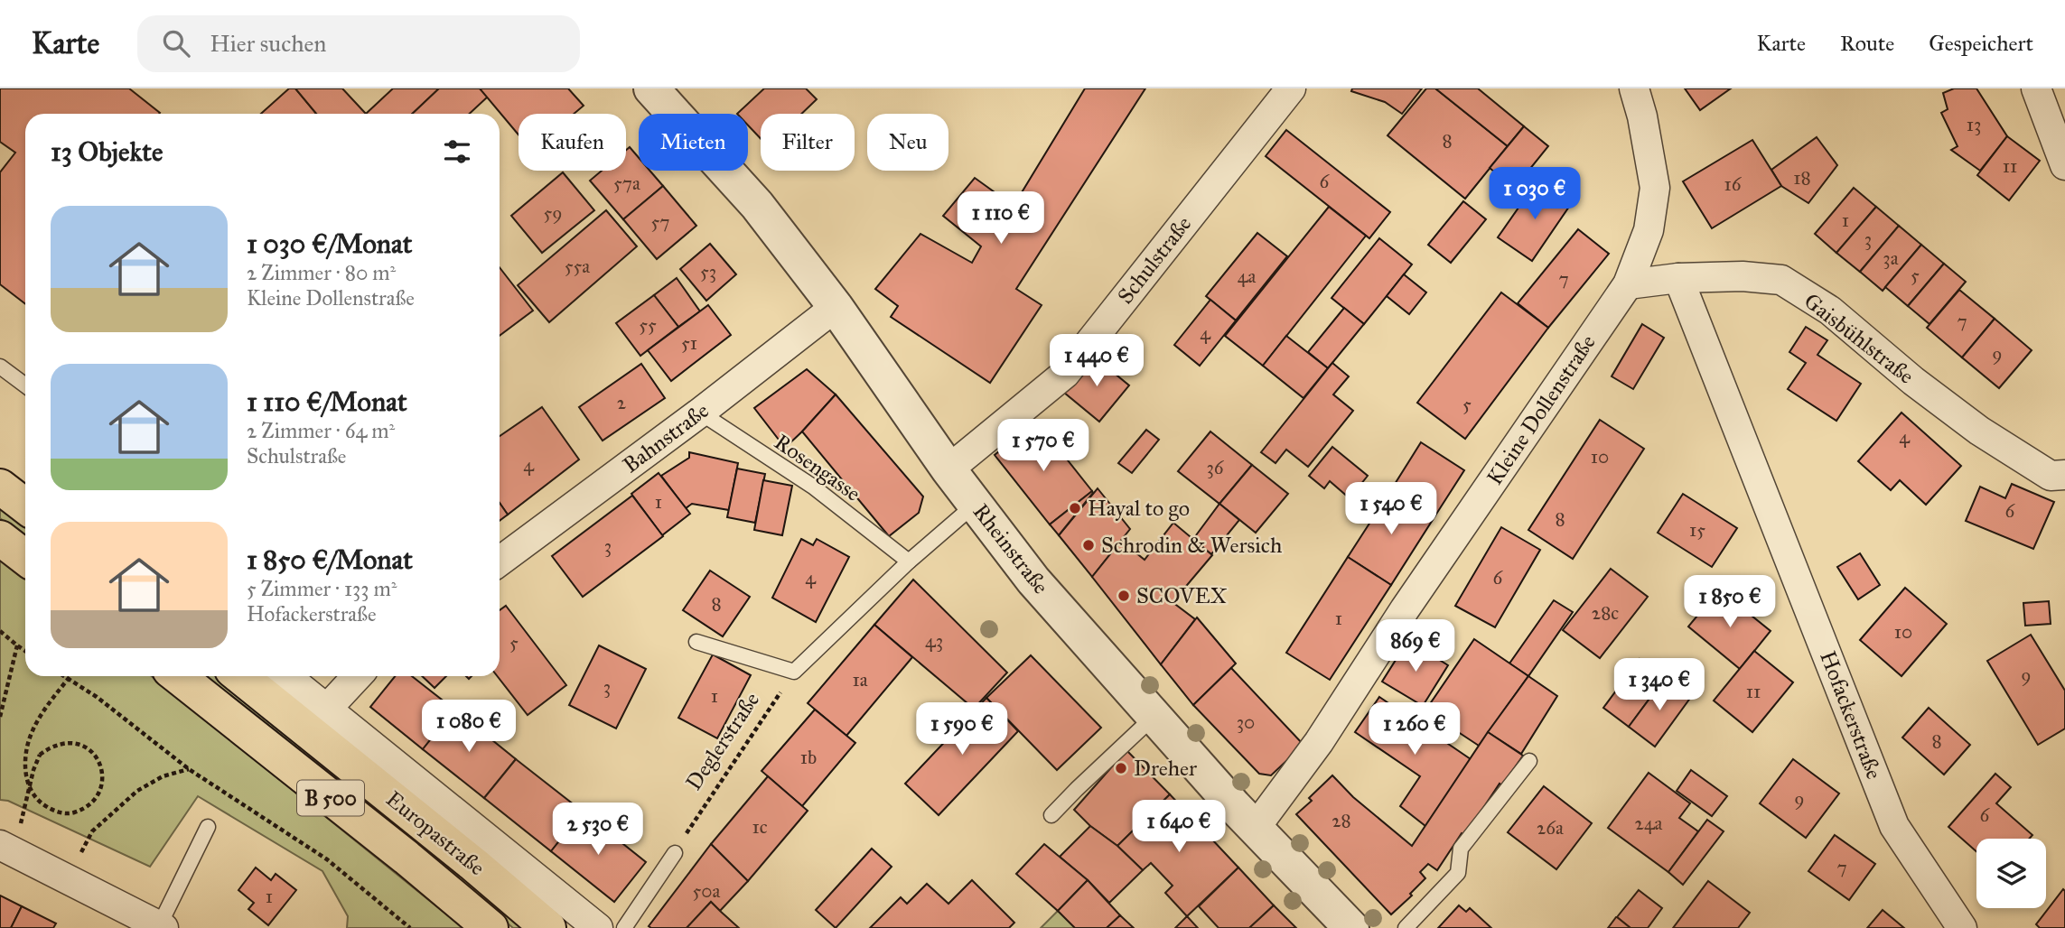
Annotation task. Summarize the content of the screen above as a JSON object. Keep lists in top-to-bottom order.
{
  "streets": {
    "main road": ["B 500", "Europastraße"],
    "street": [
      "Schulstraße",
      "Gaisbühlstraße",
      "Kleine Dollenstraße",
      "Bahnstraße",
      "Rheinstraße",
      "Hofackerstraße"
    ],
    "lane": ["Rosengasse"],
    "path": ["Deglerstraße"]
  },
  "crossings": [
    ["Schulstraße", "Rheinstraße"],
    ["Gaisbühlstraße", "Kleine Dollenstraße"],
    ["Gaisbühlstraße", "Hofackerstraße"],
    ["Kleine Dollenstraße", "Rheinstraße"],
    ["Bahnstraße", "Rosengasse"],
    ["Bahnstraße", "Rheinstraße"]
  ],
  "places": [
    "Hayal to go",
    "Schrodin & Wersich",
    "SCOVEX",
    "Dreher"
  ],
  "house_numbers": [
    "13",
    "8",
    "11",
    "18",
    "6",
    "57a",
    "16",
    "59",
    "1",
    "57",
    "3",
    "3a",
    "55a",
    "53",
    "5",
    "4a",
    "7",
    "7",
    "55",
    "4",
    "51",
    "9",
    "2",
    "5",
    "4",
    "10",
    "4",
    "36",
    "1",
    "6",
    "8",
    "15",
    "3",
    "4",
    "6",
    "8",
    "28c",
    "1",
    "10",
    "43",
    "5",
    "9",
    "1a",
    "3",
    "11",
    "1",
    "30",
    "8",
    "1b",
    "9",
    "6",
    "28",
    "24a",
    "1c",
    "26a",
    "7",
    "50a",
    "1"
  ],
  "page": {
    "header": "Karte",
    "search": "Hier suchen",
    "nav": ["Karte", "Route", "Gespeichert"],
    "chip": [
      "Kaufen",
      "Mieten",
      "Filter",
      "Neu"
    ],
    "heading": "13 Objekte",
    "price": [
      "1 030 €",
      "1 110 €",
      "1 440 €",
      "1 570 €",
      "1 540 €",
      "1 850 €",
      "869 €",
      "1 340 €",
      "1 080 €",
      "1 590 €",
      "1 260 €",
      "1 640 €",
      "2 530 €"
    ],
    "list": [
      {
        "name": "1 030 €/Monat",
        "note": "2 Zimmer · 80 m² · Kleine Dollenstraße"
      },
      {
        "name": "1 110 €/Monat",
        "note": "2 Zimmer · 64 m² · Schulstraße"
      },
      {
        "name": "1 850 €/Monat",
        "note": "5 Zimmer · 133 m² · Hofackerstraße"
      }
    ]
  }
}
